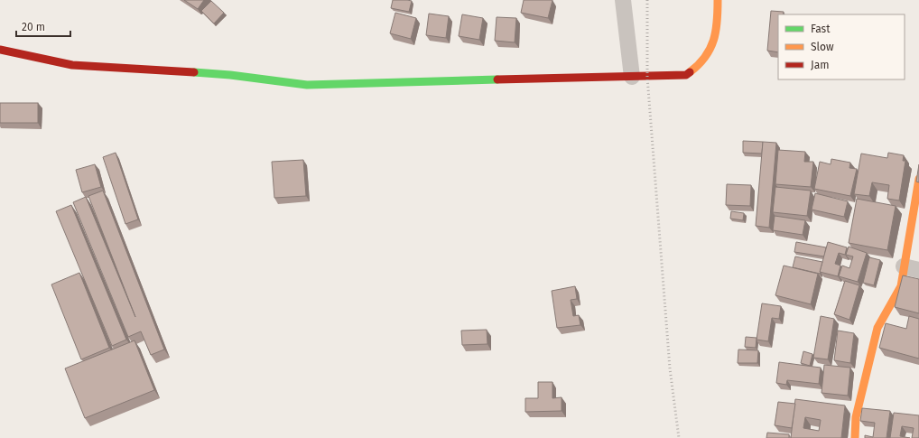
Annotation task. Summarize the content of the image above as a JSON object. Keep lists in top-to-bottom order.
{
  "legend": ["Fast", "Slow", "Jam"],
  "scale_bar": "20 m"
}
